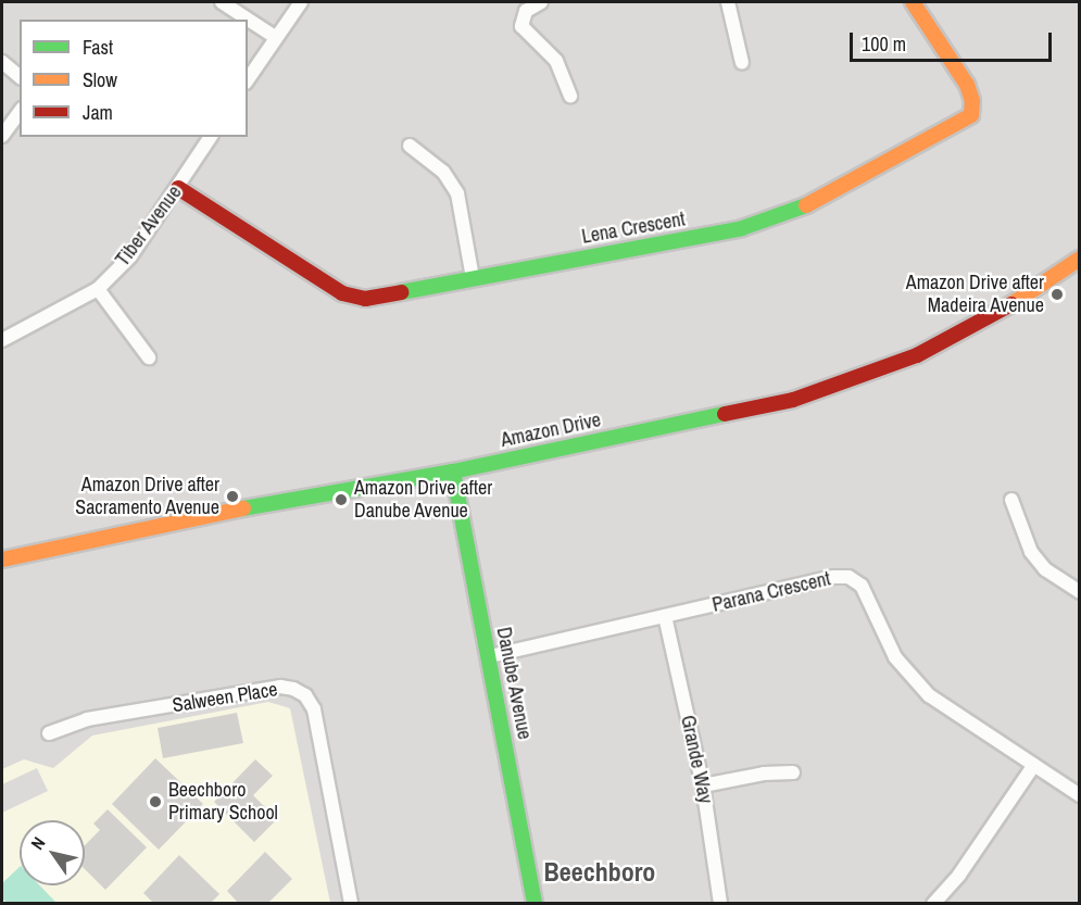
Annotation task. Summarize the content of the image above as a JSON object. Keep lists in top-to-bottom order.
{
  "streets": {
    "street": [
      "Tiber Avenue",
      "Lena Crescent",
      "Amazon Drive",
      "Parana Crescent",
      "Danube Avenue",
      "Salween Place",
      "Grande Way"
    ]
  },
  "crossings": [
    ["Tiber Avenue", "Lena Crescent"],
    ["Amazon Drive", "Danube Avenue"],
    ["Parana Crescent", "Danube Avenue"],
    ["Parana Crescent", "Grande Way"]
  ],
  "districts": ["Beechboro"],
  "places": [
    "Amazon Drive after Madeira Avenue",
    "Amazon Drive after Sacramento Avenue",
    "Amazon Drive after Danube Avenue",
    "Beechboro Primary School"
  ],
  "legend": ["Fast", "Slow", "Jam"],
  "scale_bar": "100 m",
  "north": "top left"
}
